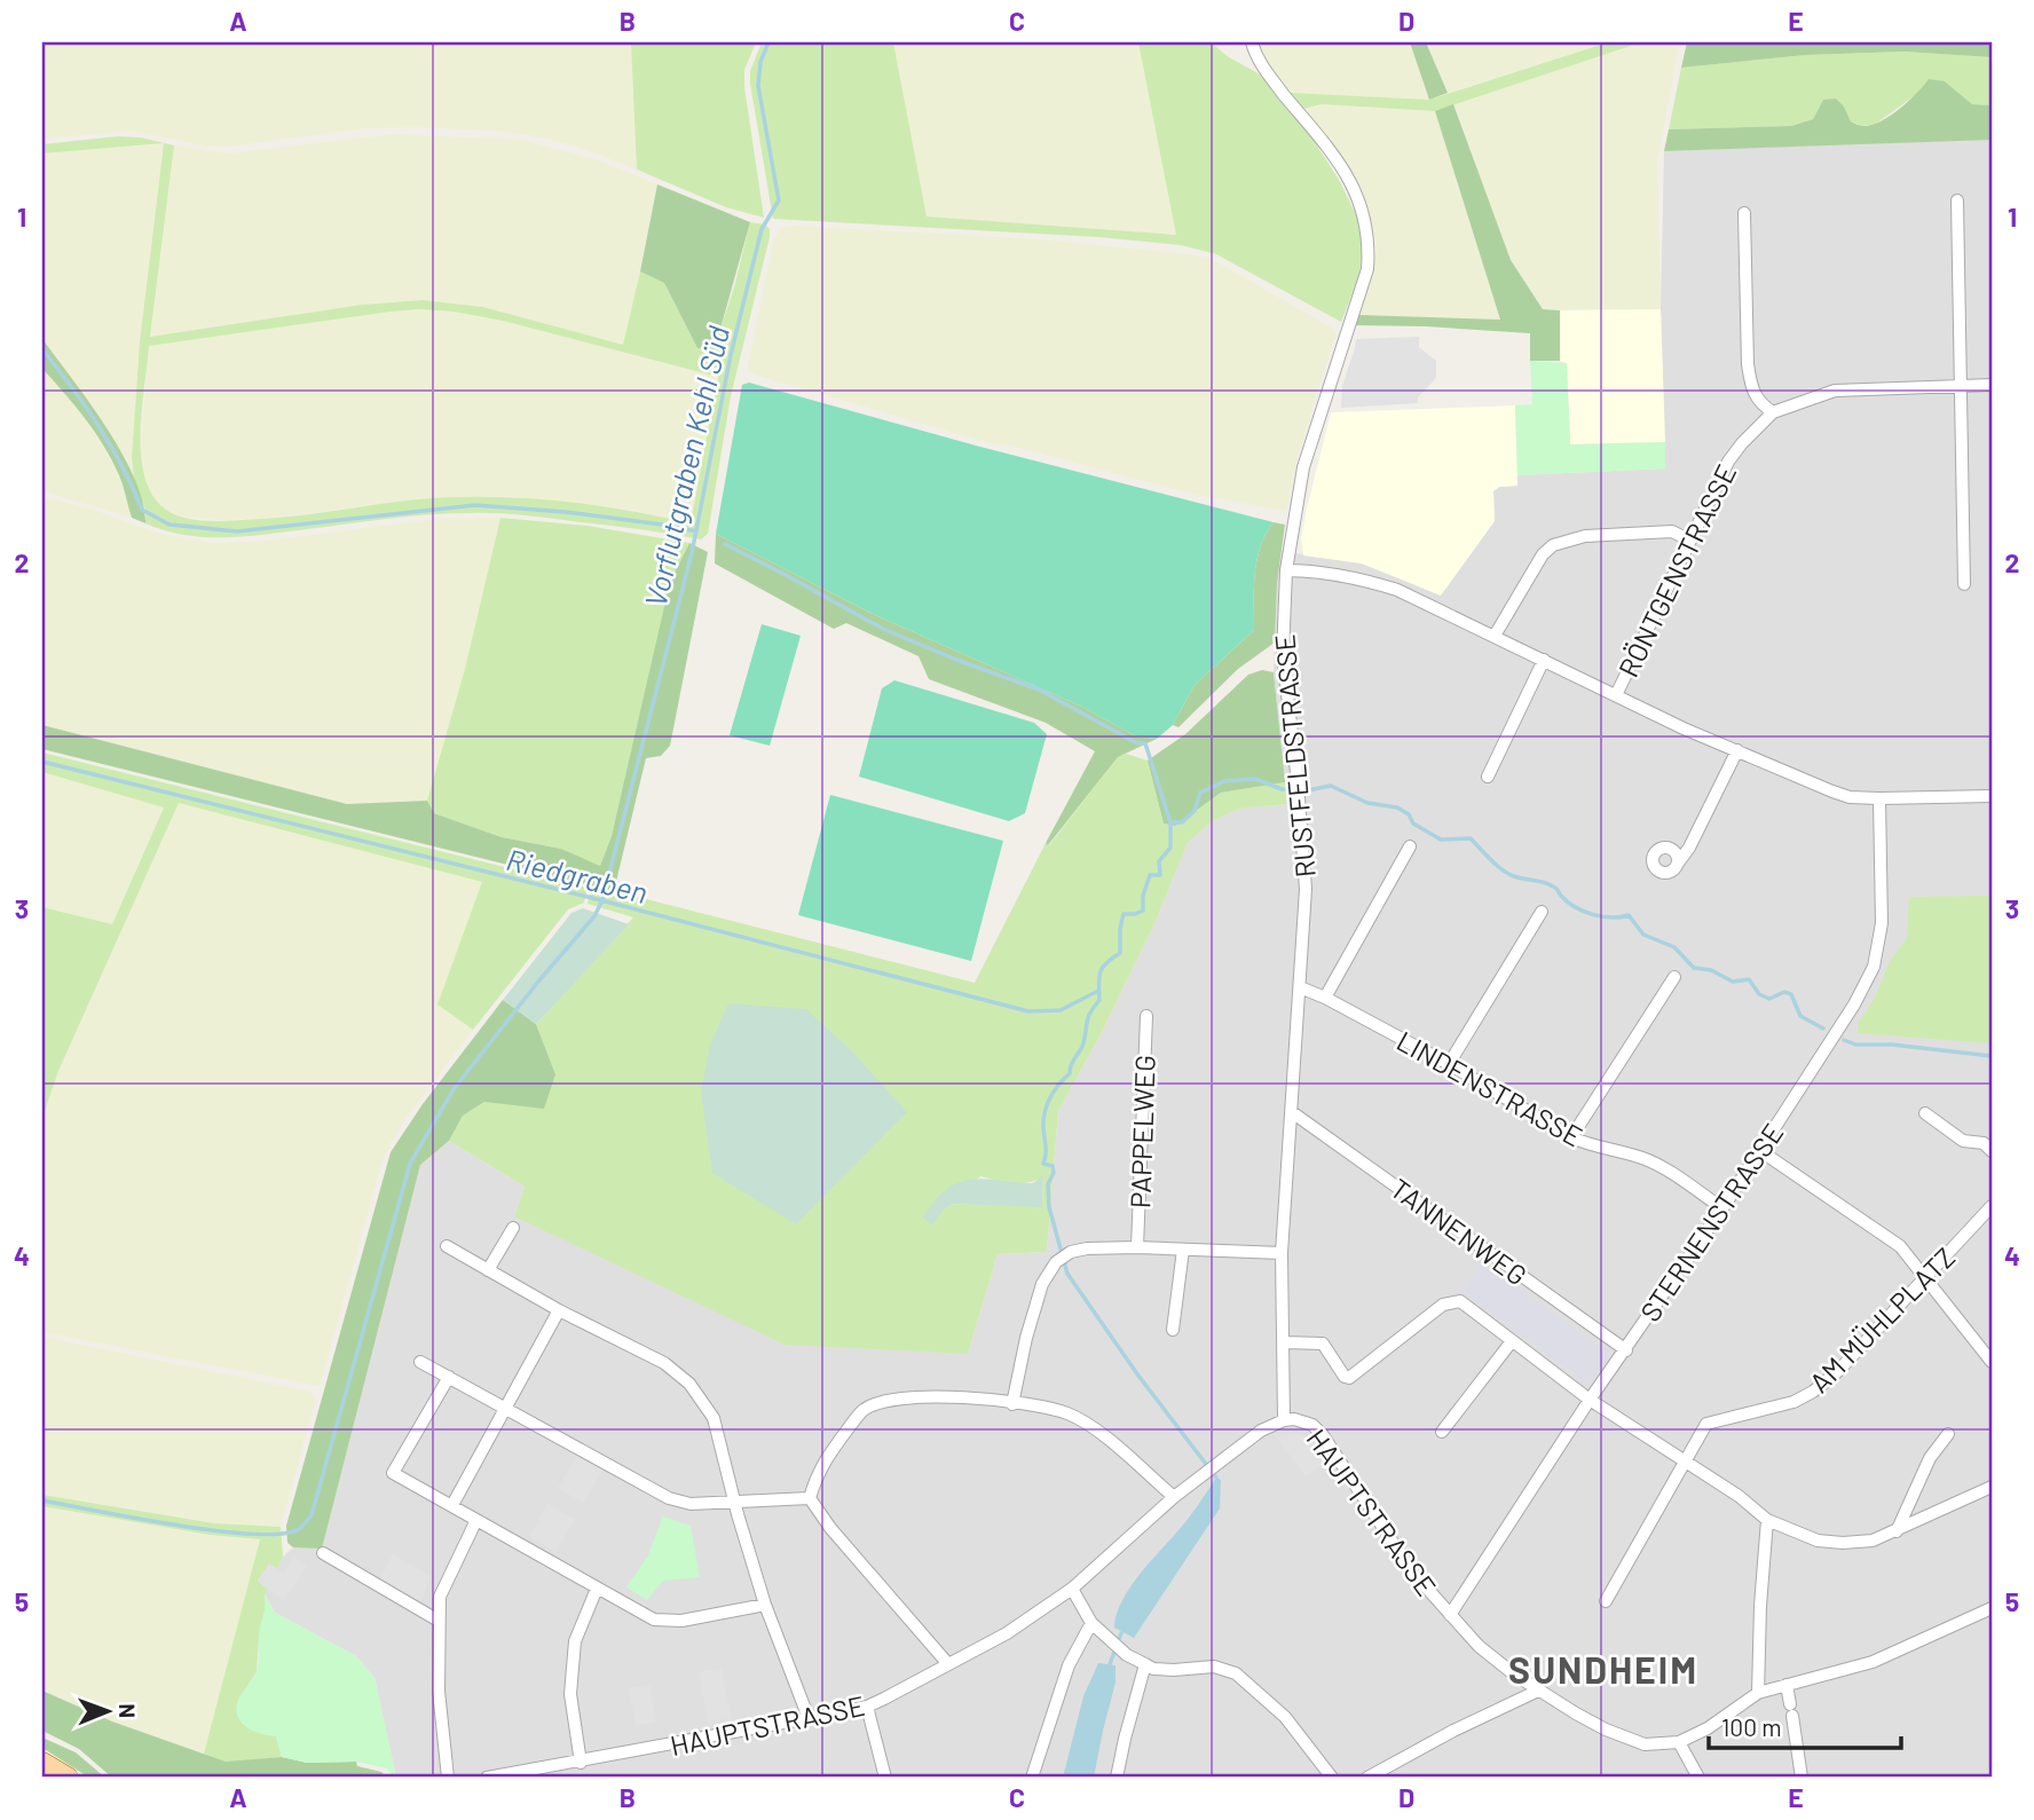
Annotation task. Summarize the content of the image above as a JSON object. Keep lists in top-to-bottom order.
{
  "streets": {
    "street": [
      "RÖNTGENSTRASSE",
      "RUSTFELDSTRASSE",
      "LINDENSTRASSE",
      "PAPPELWEG",
      "STERNENSTRASSE",
      "TANNENWEG",
      "AM MÜHLPLATZ",
      "HAUPTSTRASSE"
    ]
  },
  "crossings": [
    ["RUSTFELDSTRASSE", "LINDENSTRASSE"],
    ["RUSTFELDSTRASSE", "TANNENWEG"],
    ["RUSTFELDSTRASSE", "HAUPTSTRASSE"],
    ["LINDENSTRASSE", "STERNENSTRASSE"],
    ["STERNENSTRASSE", "TANNENWEG"],
    ["STERNENSTRASSE", "HAUPTSTRASSE"]
  ],
  "districts": ["SUNDHEIM"],
  "water": ["Vorflutgraben Kehl Süd", "Riedgraben"],
  "scale_bar": "100 m",
  "north": "right",
  "grid": {
    "columns": [
      "A",
      "B",
      "C",
      "D",
      "E"
    ],
    "rows": [
      "1",
      "2",
      "3",
      "4",
      "5"
    ]
  }
}
